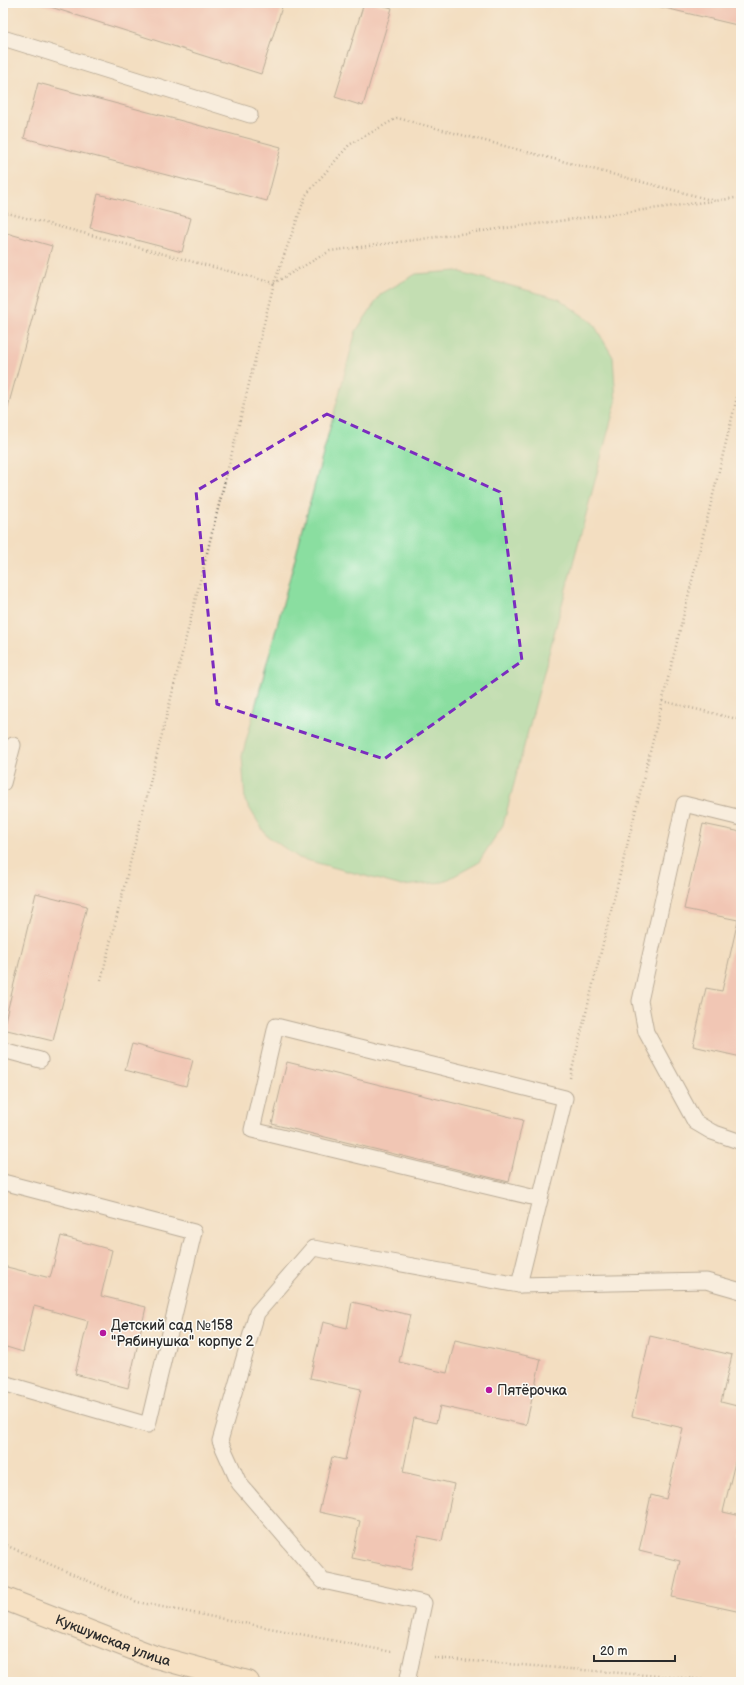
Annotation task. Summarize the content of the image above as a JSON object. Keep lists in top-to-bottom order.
{
  "streets": {
    "street": ["Кукшумская улица"]
  },
  "places": ["Детский сад №158 \"Рябинушка\" корпус 2", "Пятёрочка"],
  "scale_bar": "20 m"
}
